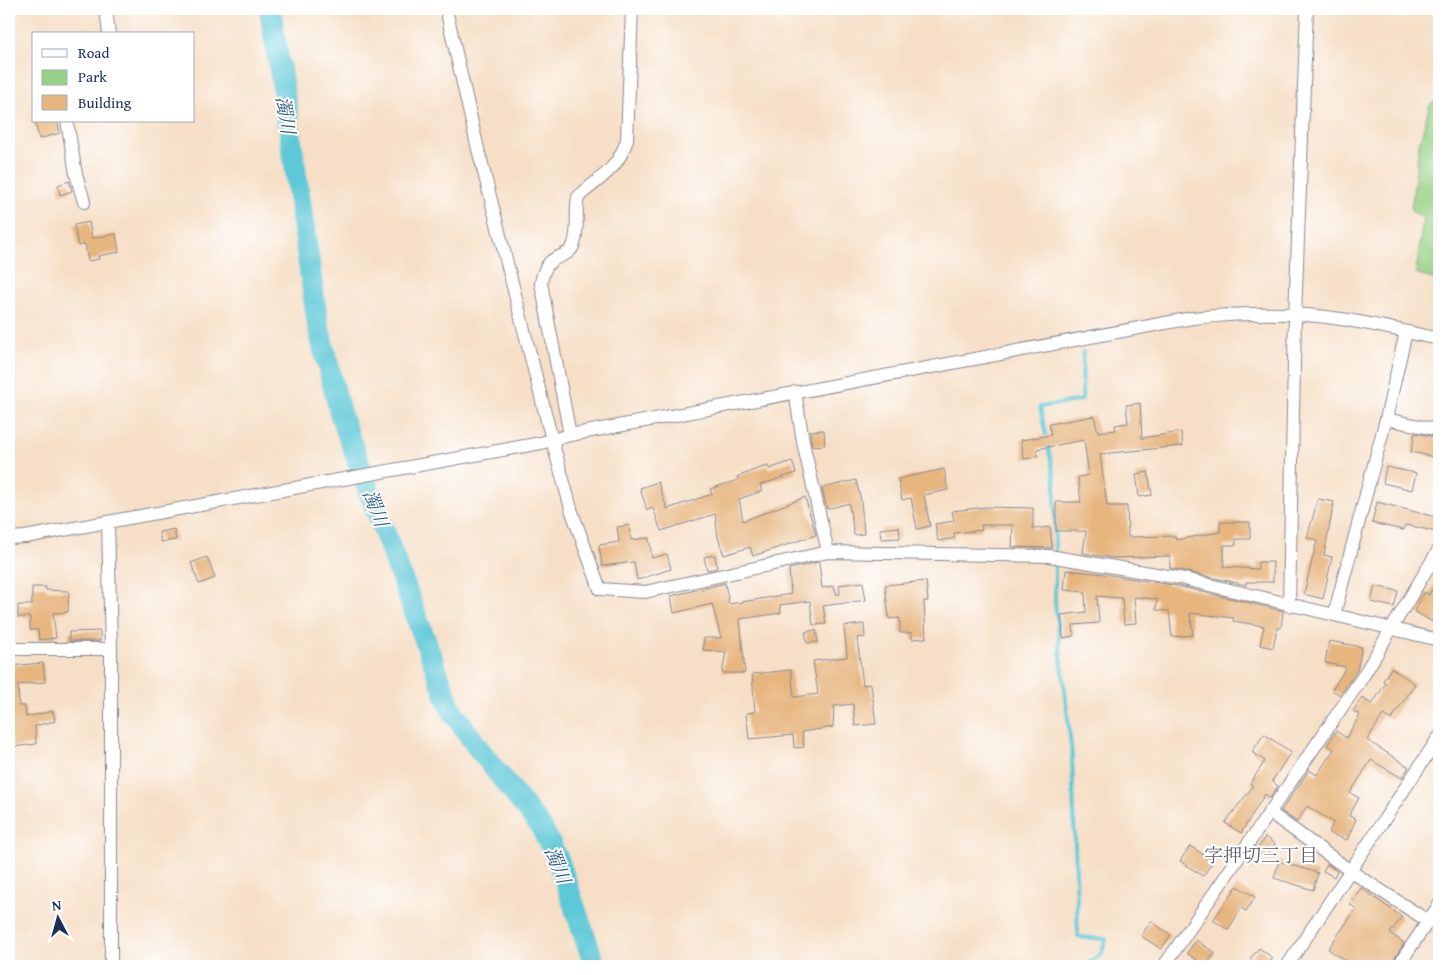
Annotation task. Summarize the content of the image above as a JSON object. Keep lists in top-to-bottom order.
{
  "districts": ["字押切三丁目"],
  "water": ["濁川"],
  "legend": ["Road", "Park", "Building"],
  "north": "top"
}
